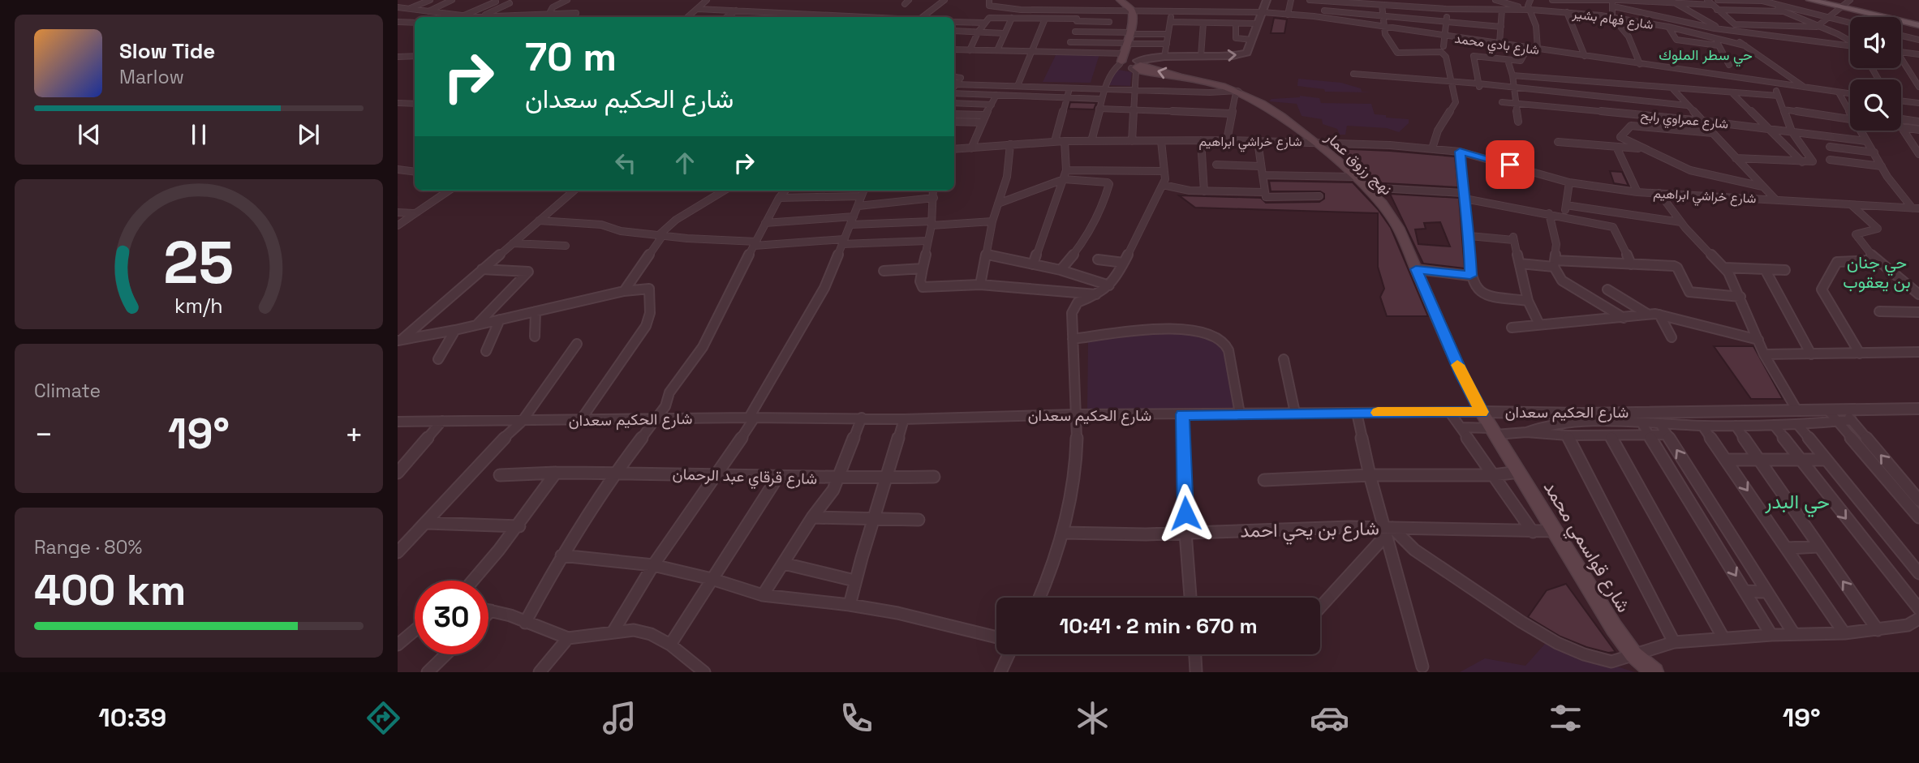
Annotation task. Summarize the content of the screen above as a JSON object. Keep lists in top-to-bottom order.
{
  "streets": {
    "main road": ["نهج رزوق عمار", "شارع قواسمي محمد"],
    "street": [
      "شارع فهام بشير",
      "شارع بادي محمد",
      "شارع عمراوي رابح",
      "شارع خراشي ابراهيم",
      "شارع الحكيم سعدان",
      "شارع قرقاي عبد الرحمان",
      "شارع بن يحي احمد"
    ]
  },
  "crossings": [
    ["شارع خراشي ابراهيم", "نهج رزوق عمار"],
    ["نهج رزوق عمار", "شارع الحكيم سعدان"],
    ["نهج رزوق عمار", "شارع قواسمي محمد"],
    ["شارع الحكيم سعدان", "شارع قواسمي محمد"],
    ["شارع بن يحي احمد", "شارع قواسمي محمد"]
  ],
  "districts": ["حي سطر الملوك", "حي جنان بن يعقوب", "حي البدر"],
  "page": {
    "turn": ["70 m", "شارع الحكيم سعدان"],
    "song": ["Slow Tide", "Marlow"],
    "tile": [
      "Climate",
      ["Range · 80%", "400 km"]
    ],
    "heat": ["−", "19°", "+"],
    "limit": "30",
    "trip": "10:41 · 2 min · 670 m",
    "tabs": ["10:39", "19°"],
    "gauge": ["25", "km/h"]
  }
}
